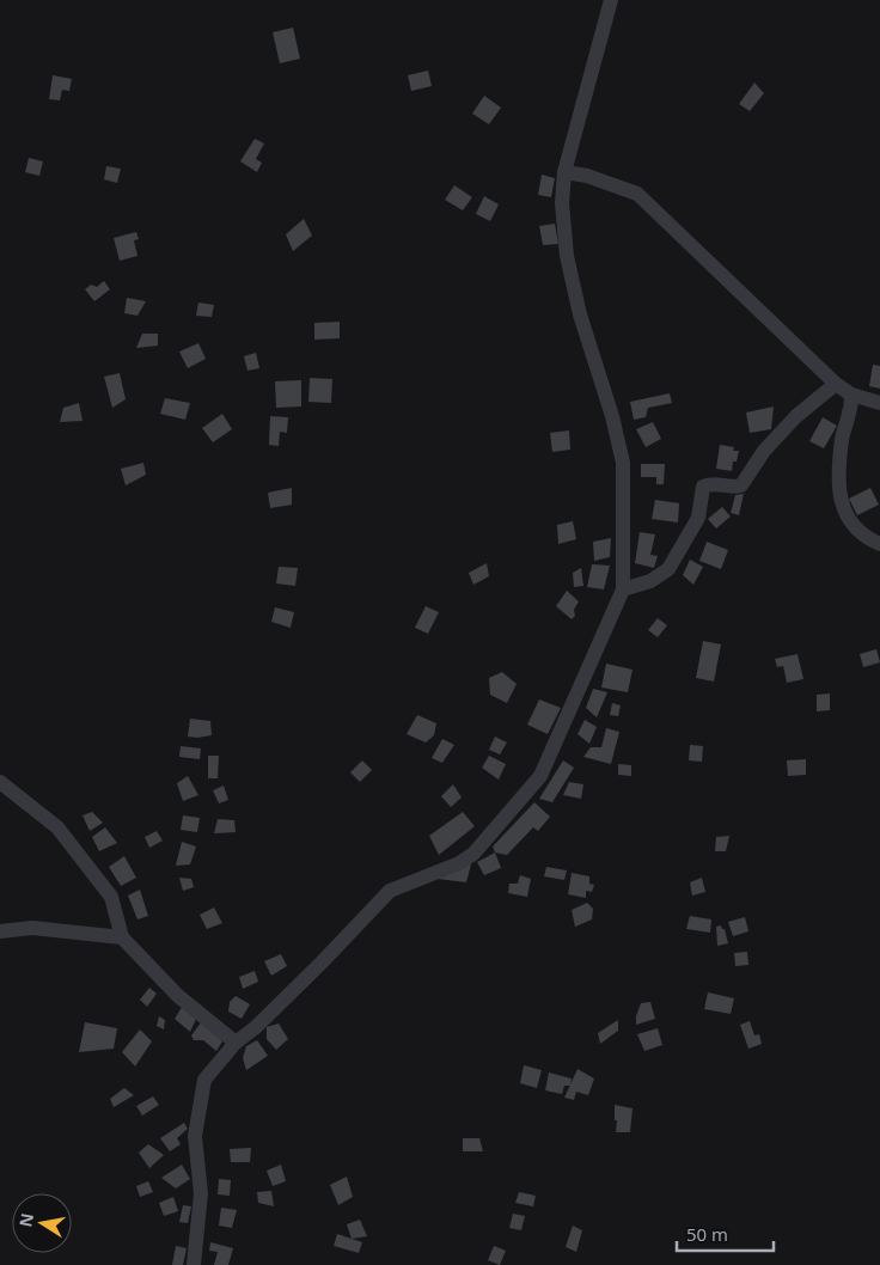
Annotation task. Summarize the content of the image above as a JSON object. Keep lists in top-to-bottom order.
{
  "scale_bar": "50 m",
  "north": "left"
}
